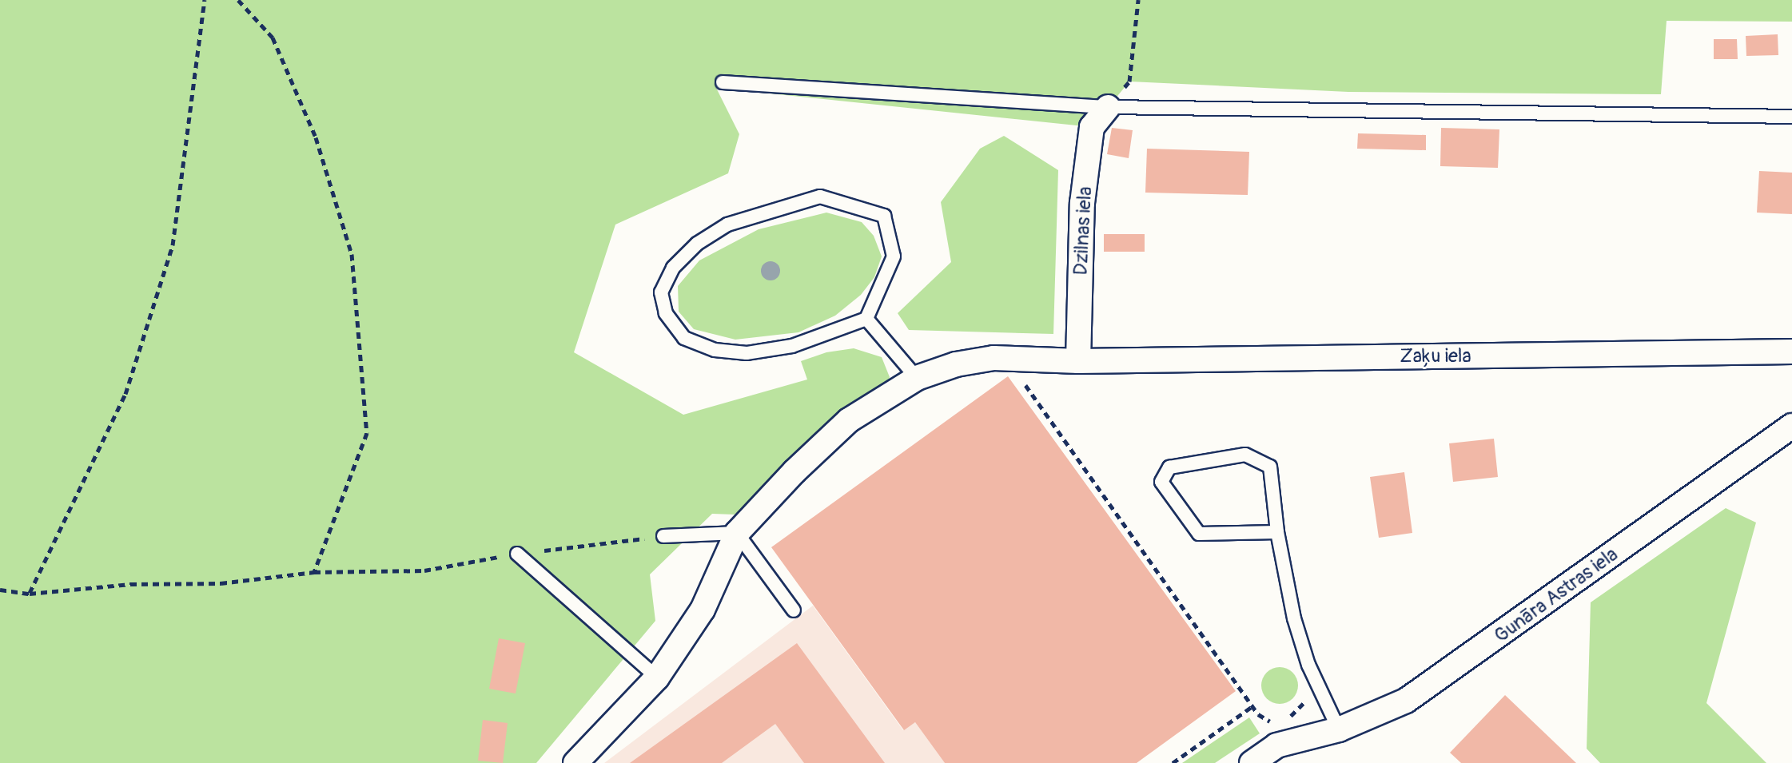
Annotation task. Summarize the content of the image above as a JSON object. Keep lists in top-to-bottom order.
{
  "streets": {
    "street": ["Dzilnas iela", "Zaķu iela", "Gunāra Astras iela"]
  },
  "crossings": [
    ["Dzilnas iela", "Zaķu iela"]
  ]
}
